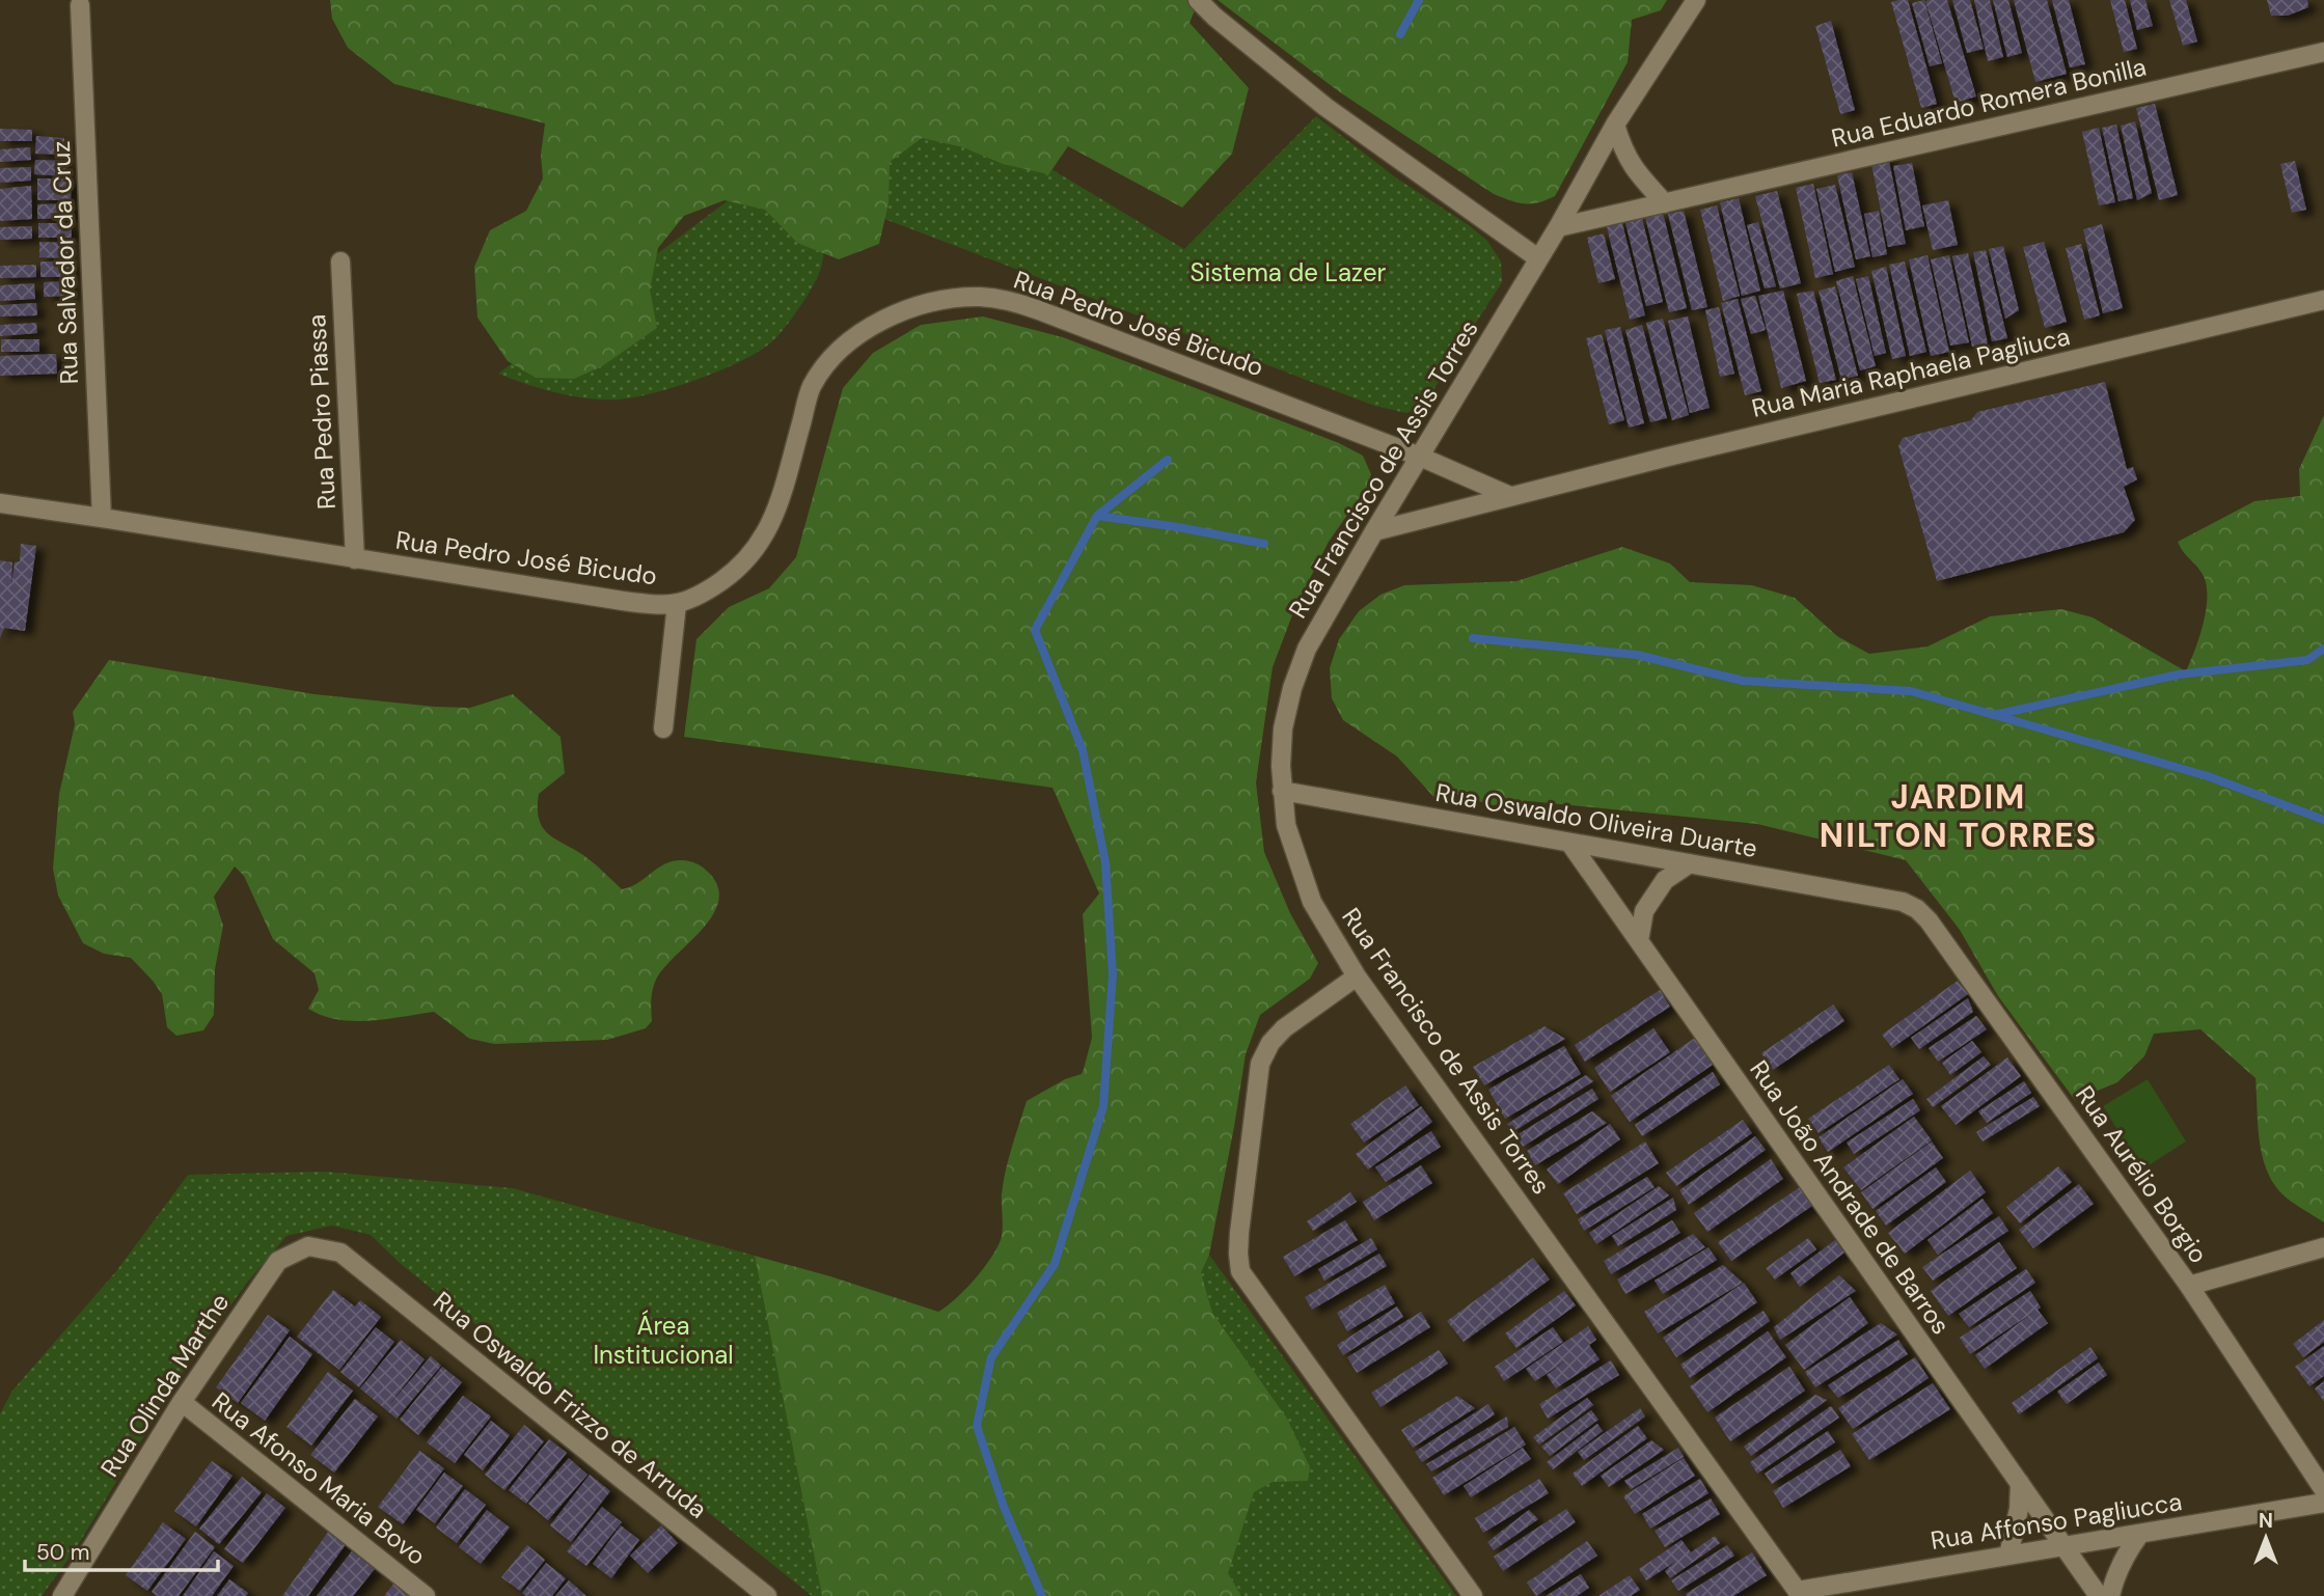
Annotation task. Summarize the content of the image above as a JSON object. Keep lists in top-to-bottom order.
{
  "streets": {
    "street": [
      "Rua Eduardo Romera Bonilla",
      "Rua Salvador da Cruz",
      "Rua Pedro José Bicudo",
      "Rua Maria Raphaela Pagliuca",
      "Rua Pedro Piassa",
      "Rua Francisco de Assis Torres",
      "Rua Oswaldo Oliveira Duarte",
      "Rua Aurélio Borgio",
      "Rua João Andrade de Barros",
      "Rua Olinda Marthe",
      "Rua Oswaldo Frizzo de Arruda",
      "Rua Afonso Maria Bovo",
      "Rua Affonso Pagliucca"
    ]
  },
  "crossings": [
    ["Rua Eduardo Romera Bonilla", "Rua Francisco de Assis Torres"],
    ["Rua Salvador da Cruz", "Rua Pedro José Bicudo"],
    ["Rua Pedro José Bicudo", "Rua Pedro Piassa"],
    ["Rua Pedro José Bicudo", "Rua Francisco de Assis Torres"],
    ["Rua Maria Raphaela Pagliuca", "Rua Francisco de Assis Torres"],
    ["Rua Francisco de Assis Torres", "Rua Oswaldo Oliveira Duarte"],
    ["Rua Francisco de Assis Torres", "Rua Affonso Pagliucca"],
    ["Rua Oswaldo Oliveira Duarte", "Rua Aurélio Borgio"],
    ["Rua Oswaldo Oliveira Duarte", "Rua João Andrade de Barros"],
    ["Rua João Andrade de Barros", "Rua Affonso Pagliucca"],
    ["Rua Olinda Marthe", "Rua Oswaldo Frizzo de Arruda"],
    ["Rua Olinda Marthe", "Rua Afonso Maria Bovo"]
  ],
  "districts": ["JARDIM NILTON TORRES"],
  "parks": ["Sistema de Lazer", "Área Institucional"],
  "scale_bar": "50 m",
  "north": "top"
}
